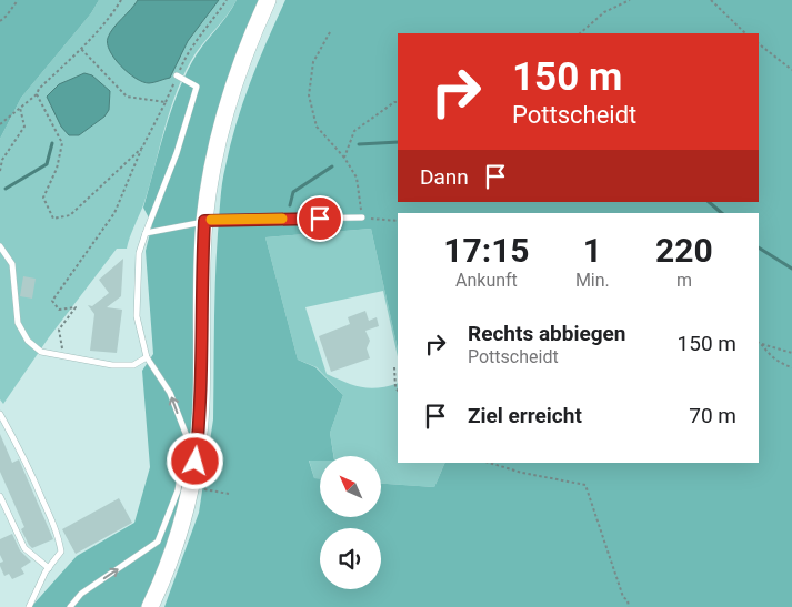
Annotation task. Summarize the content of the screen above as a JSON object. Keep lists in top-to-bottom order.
{
  "north": "top left",
  "page": {
    "turn": ["150 m", "Pottscheidt"],
    "then": "Dann",
    "eta": [
      "17:15",
      "Ankunft",
      "1",
      "Min.",
      "220",
      "m"
    ],
    "list": [
      {
        "name": "Rechts abbiegen",
        "note": "Pottscheidt",
        "value": "150 m"
      },
      {
        "name": "Ziel erreicht",
        "value": "70 m"
      }
    ]
  }
}
